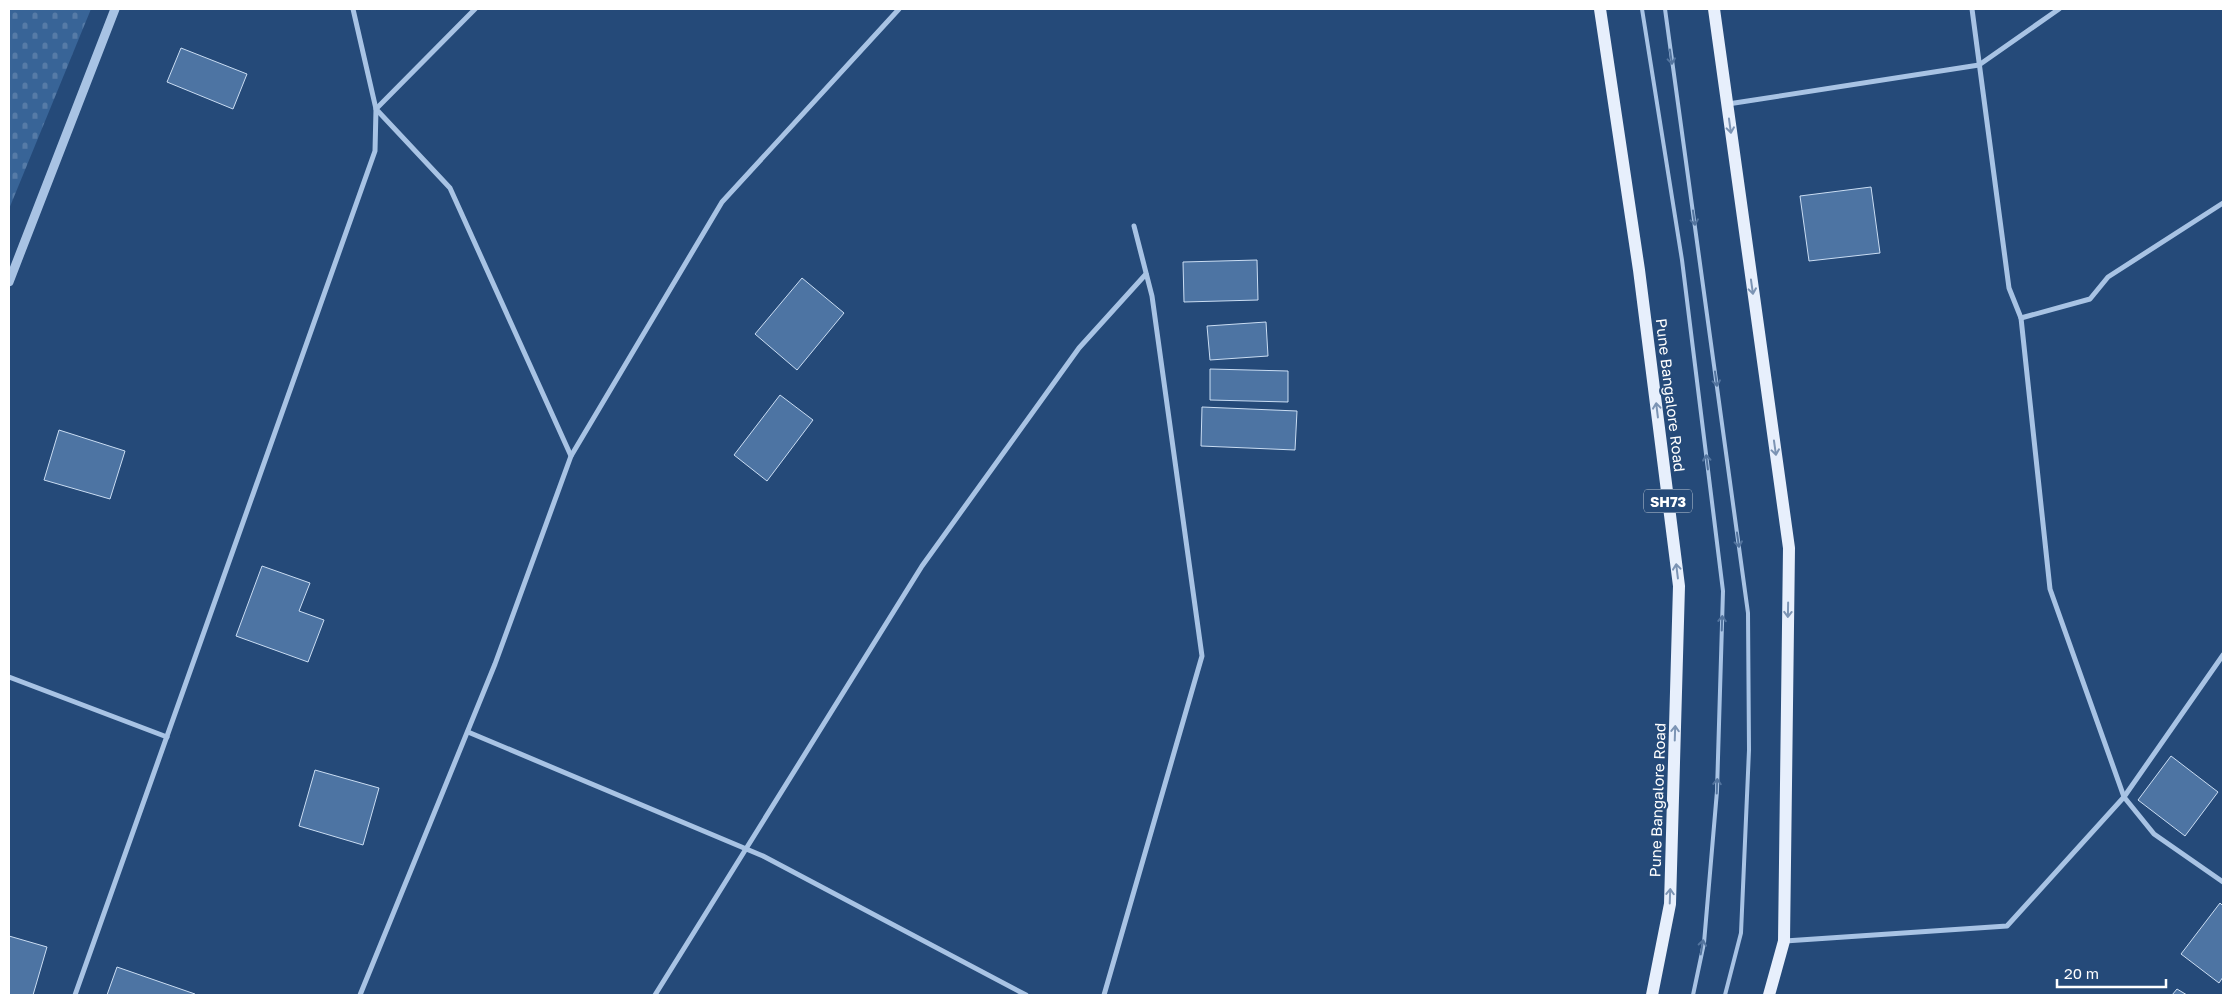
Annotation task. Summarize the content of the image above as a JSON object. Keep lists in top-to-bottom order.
{
  "streets": {
    "main road": ["Pune Bangalore Road", "SH73"]
  },
  "scale_bar": "20 m"
}
